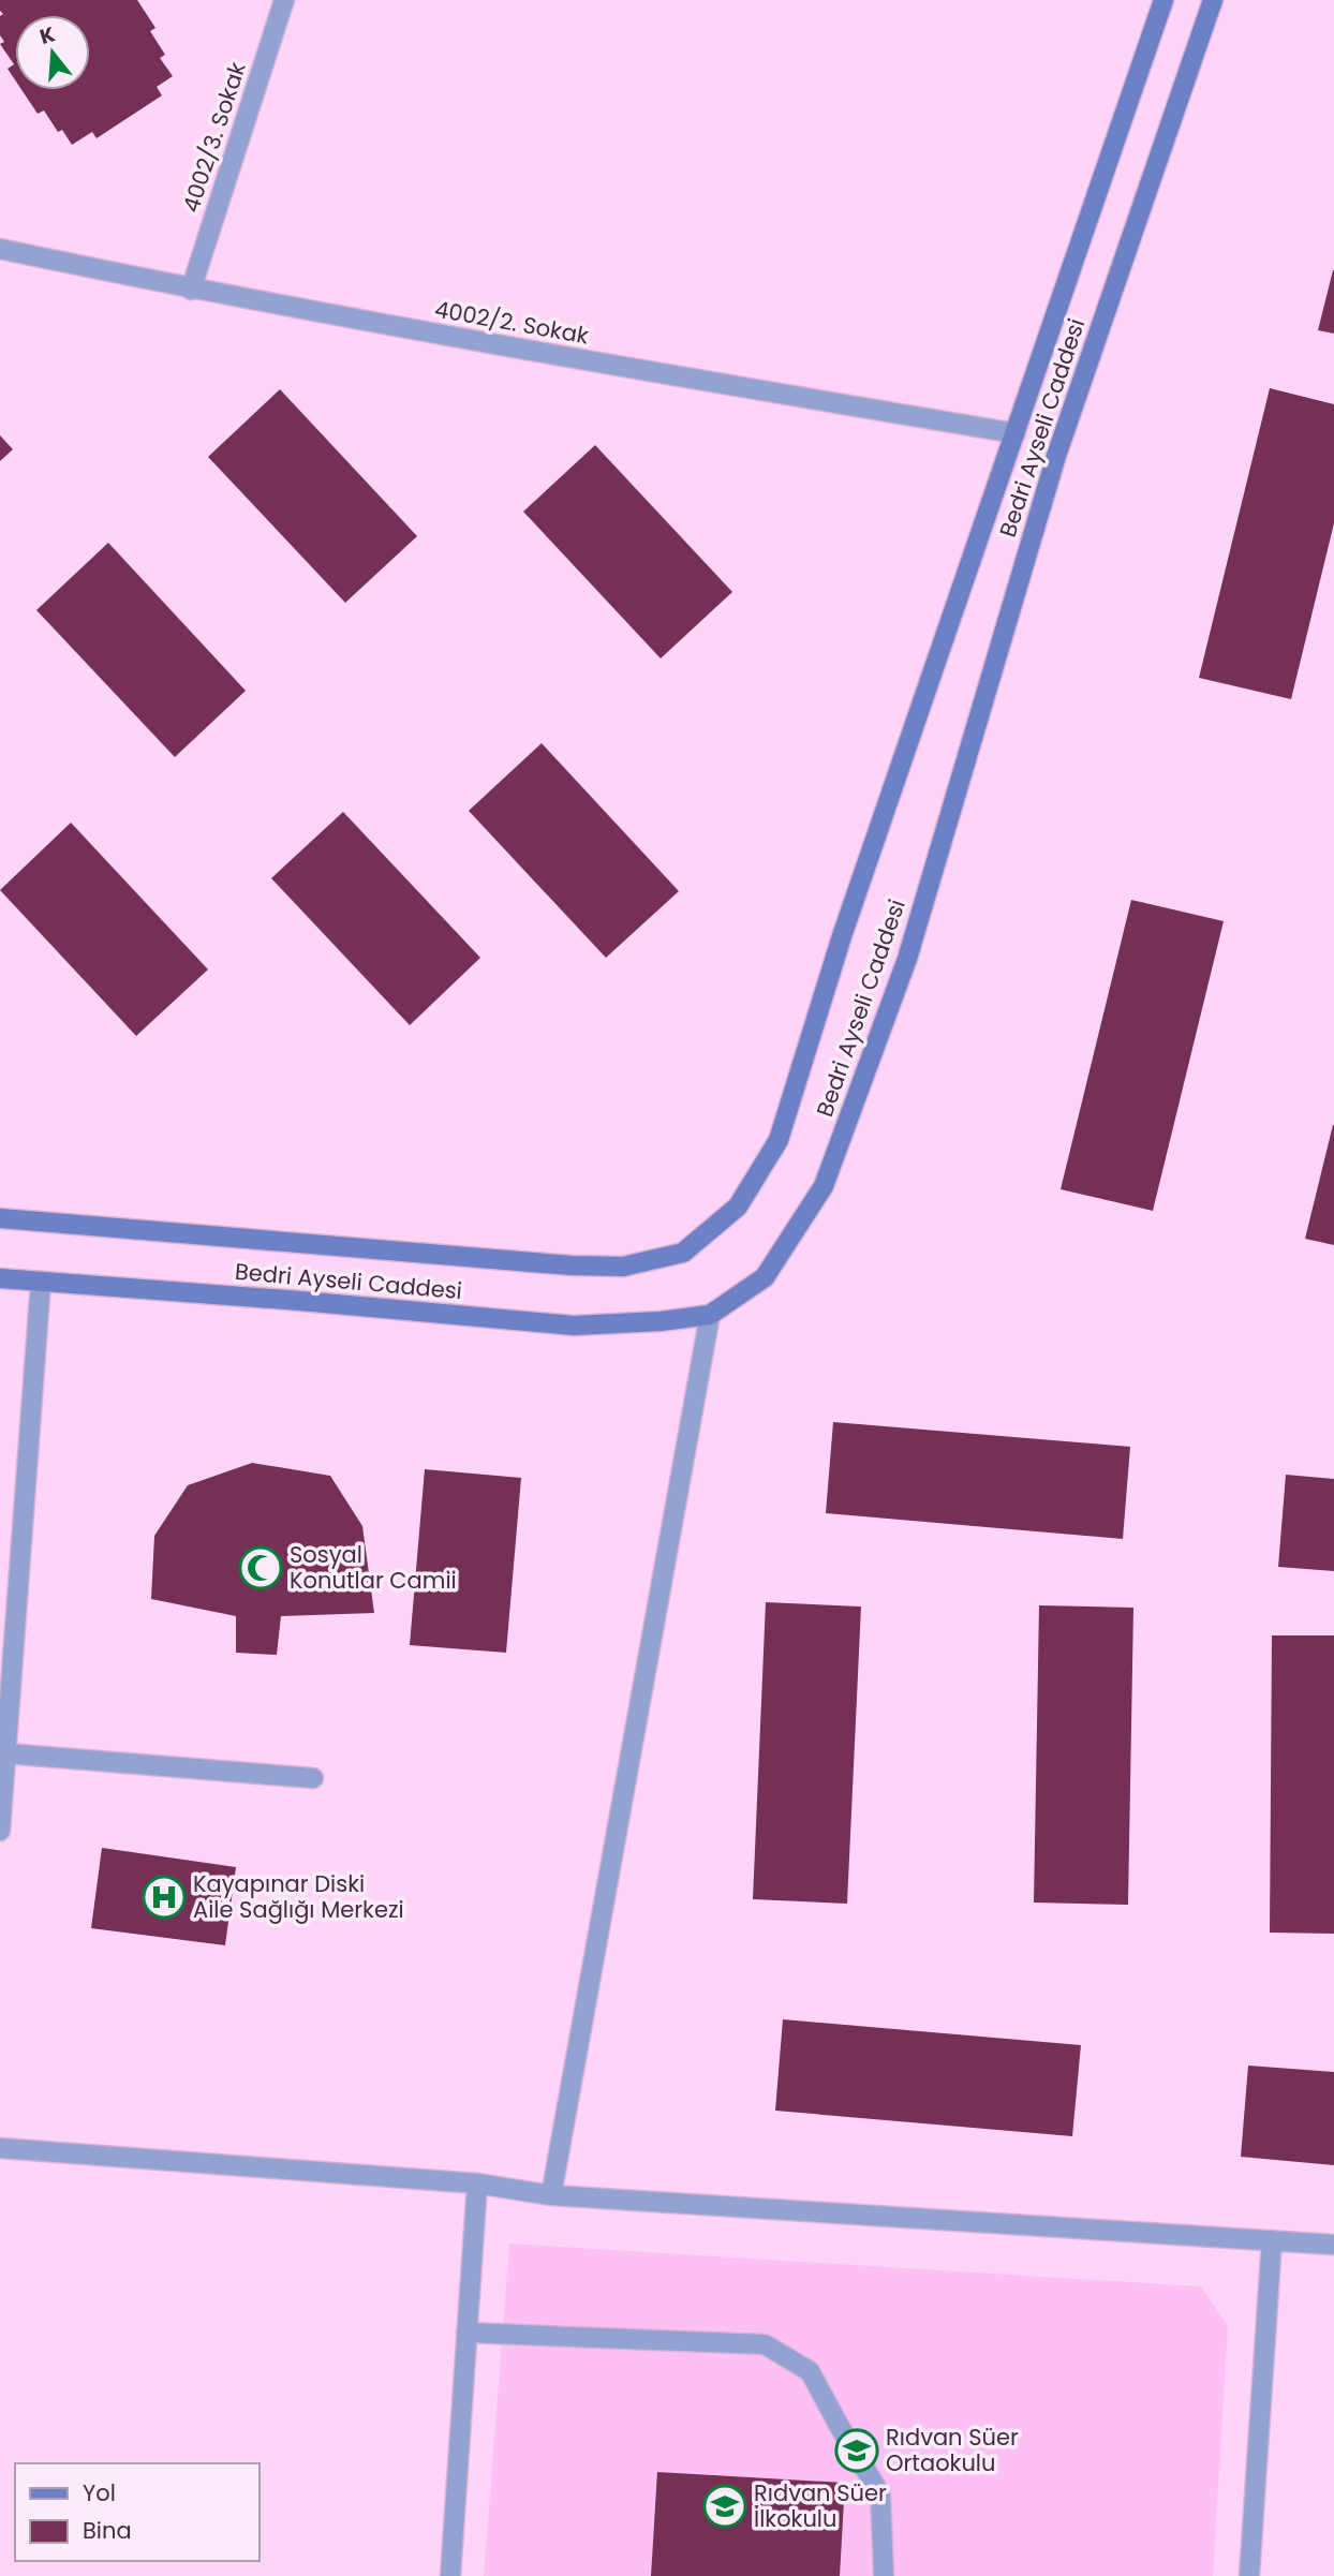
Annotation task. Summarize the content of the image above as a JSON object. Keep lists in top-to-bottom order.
{
  "streets": {
    "main road": ["Bedri Ayseli Caddesi"],
    "street": ["4002/3. Sokak", "4002/2. Sokak"]
  },
  "crossings": [
    ["4002/3. Sokak", "4002/2. Sokak"],
    ["4002/2. Sokak", "Bedri Ayseli Caddesi"]
  ],
  "places": {
    "mosque": ["Sosyal Konutlar Camii"],
    "hospital": ["Kayapınar Diski Aile Sağlığı Merkezi"],
    "school or university": ["Rıdvan Süer Ortaokulu", "Rıdvan Süer İlkokulu"]
  },
  "legend": ["Yol", "Bina"],
  "north": "top"
}
